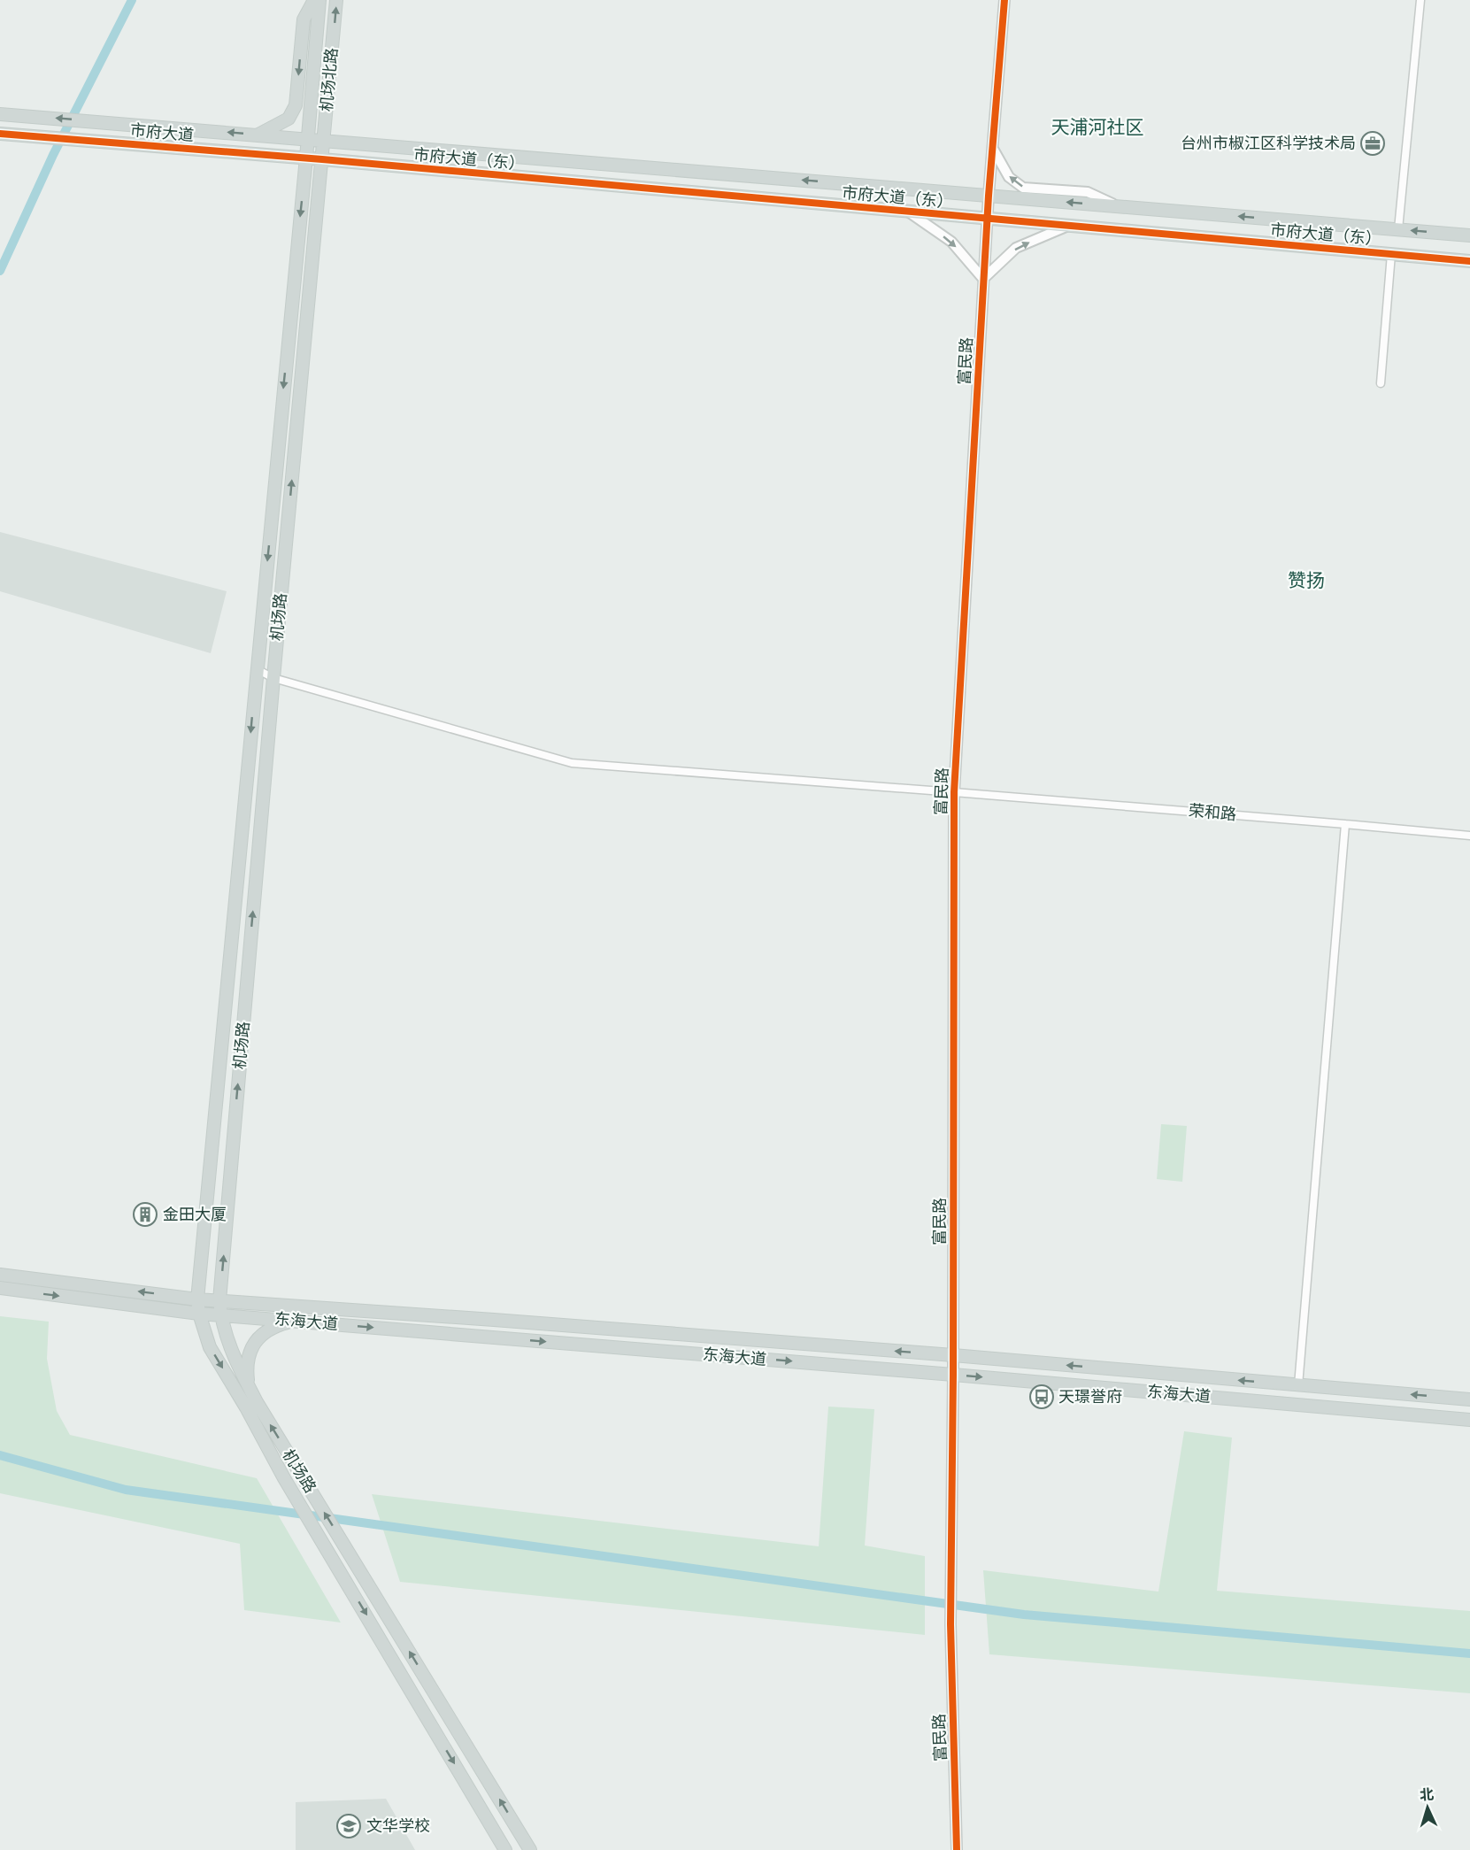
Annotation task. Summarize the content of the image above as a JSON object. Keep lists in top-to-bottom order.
{
  "streets": {
    "main road": [
      "机场北路",
      "市府大道",
      "市府大道（东）",
      "机场路",
      "东海大道"
    ],
    "street": ["富民路", "荣和路"]
  },
  "crossings": [
    ["机场北路", "市府大道"],
    ["机场北路", "市府大道（东）"],
    ["机场北路", "机场路"],
    ["市府大道", "市府大道（东）"],
    ["市府大道", "机场路"],
    ["市府大道（东）", "富民路"],
    ["市府大道（东）", "机场路"],
    ["富民路", "荣和路"],
    ["富民路", "东海大道"],
    ["机场路", "荣和路"],
    ["机场路", "东海大道"]
  ],
  "districts": ["天浦河社区", "赞扬"],
  "places": {
    "office": ["台州市椒江区科学技术局"],
    "building": ["金田大厦"],
    "bus stop": ["天璟誉府"],
    "school or university": ["文华学校"]
  },
  "north": "top"
}
